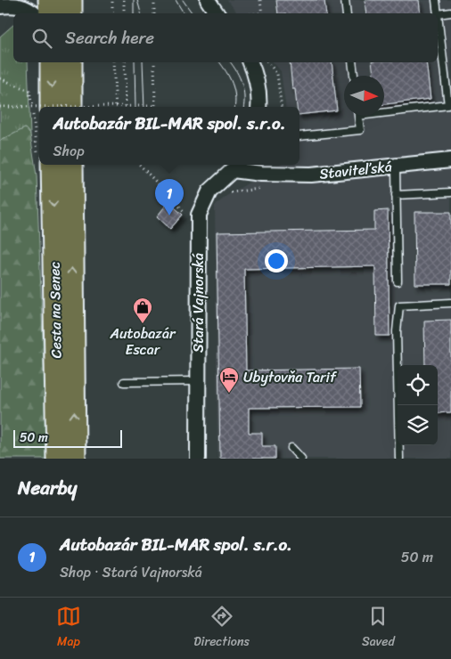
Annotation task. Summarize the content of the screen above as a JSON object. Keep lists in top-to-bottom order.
{
  "streets": {
    "main road": ["Cesta na Senec"],
    "street": ["Staviteľská", "Stará Vajnorská"]
  },
  "crossings": [
    ["Staviteľská", "Stará Vajnorská"]
  ],
  "places": {
    "shop": ["Autobazár Escar"],
    "hotel": ["Ubytovňa Tarif"]
  },
  "scale_bar": "50 m",
  "north": "right",
  "page": {
    "search": "Search here",
    "popup": ["Autobazár BIL-MAR spol. s.r.o.", "Shop"],
    "pins": "1",
    "scale": "50 m",
    "heading": "Nearby",
    "list": [
      {
        "mark": "1",
        "name": "Autobazár BIL-MAR spol. s.r.o.",
        "note": "Shop · Stará Vajnorská",
        "value": "50 m"
      }
    ],
    "nav": ["Map", "Directions", "Saved"]
  }
}
